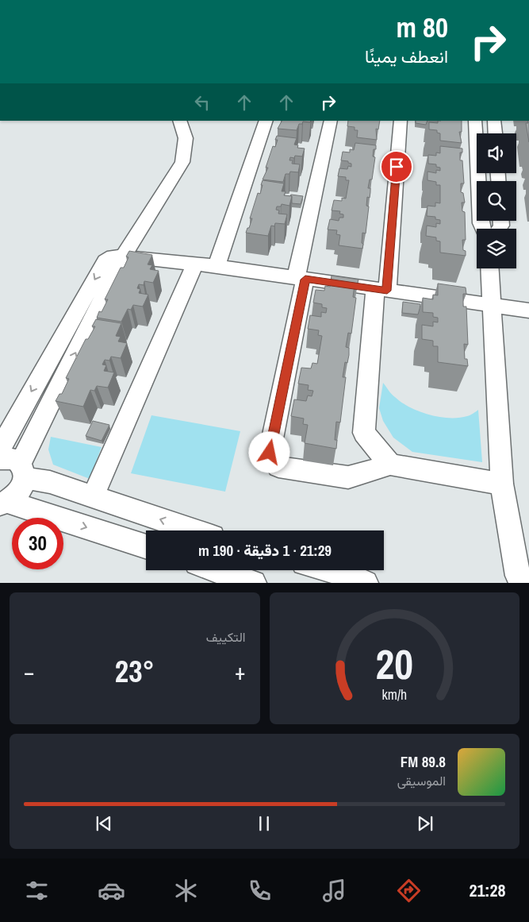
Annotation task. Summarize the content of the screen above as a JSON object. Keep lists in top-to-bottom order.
{
  "page": {
    "turn": ["80 m", "انعطف يمينًا"],
    "limit": "30",
    "trip": "21:29 · 1 دقيقة · 190 m",
    "tile": "التكييف",
    "heat": ["−", "23°", "+"],
    "song": ["89.8 FM", "الموسيقى"],
    "tabs": "21:28",
    "gauge": ["20", "km/h"]
  }
}
